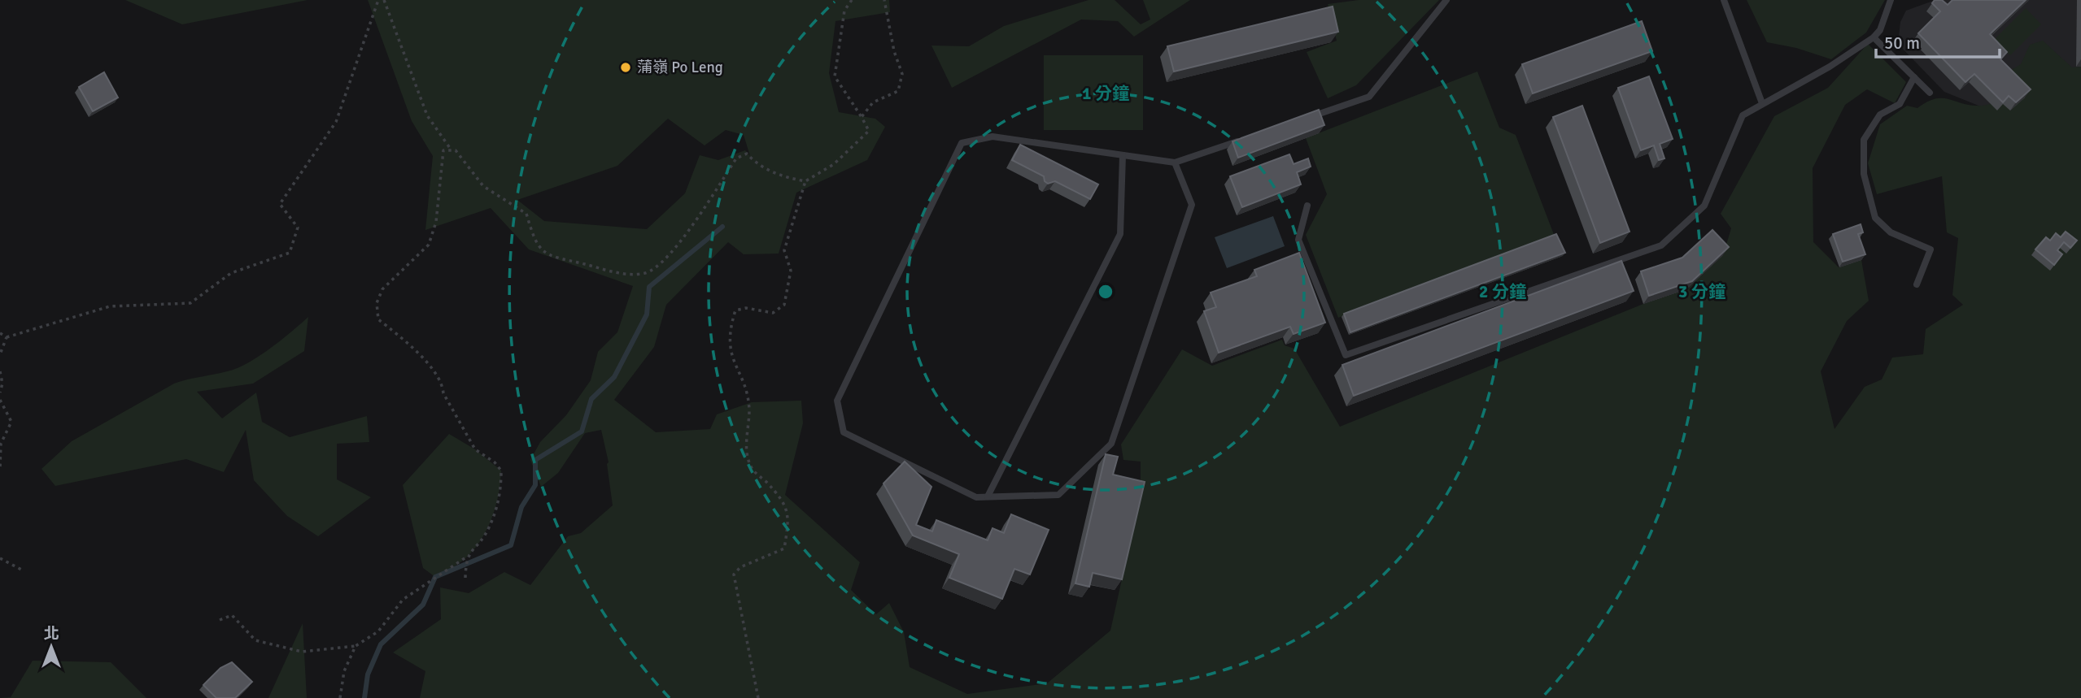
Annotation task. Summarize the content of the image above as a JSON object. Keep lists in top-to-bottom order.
{
  "places": ["蒲嶺 Po Leng"],
  "scale_bar": "50 m",
  "north": "top",
  "rings": ["1 分鐘", "2 分鐘", "3 分鐘"]
}
